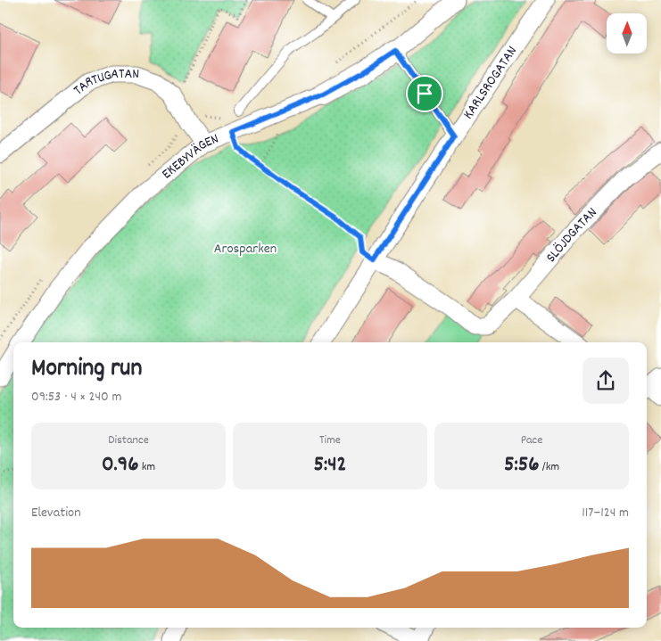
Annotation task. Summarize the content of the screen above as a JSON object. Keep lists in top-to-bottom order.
{
  "streets": {
    "street": [
      "KARLSROGATAN",
      "TARTUGATAN",
      "EKEBYVÄGEN",
      "SLÖJDGATAN"
    ]
  },
  "crossings": [
    ["KARLSROGATAN", "SLÖJDGATAN"],
    ["TARTUGATAN", "EKEBYVÄGEN"]
  ],
  "parks": ["Arosparken"],
  "north": "top",
  "page": {
    "heading": ["Morning run", "09:53 · 4 × 240 m"],
    "stats": [
      ["Distance", "0.96 km"],
      ["Time", "5:42"],
      ["Pace", "5:56 /km"]
    ],
    "chart": ["Elevation", "117–124 m"]
  }
}
